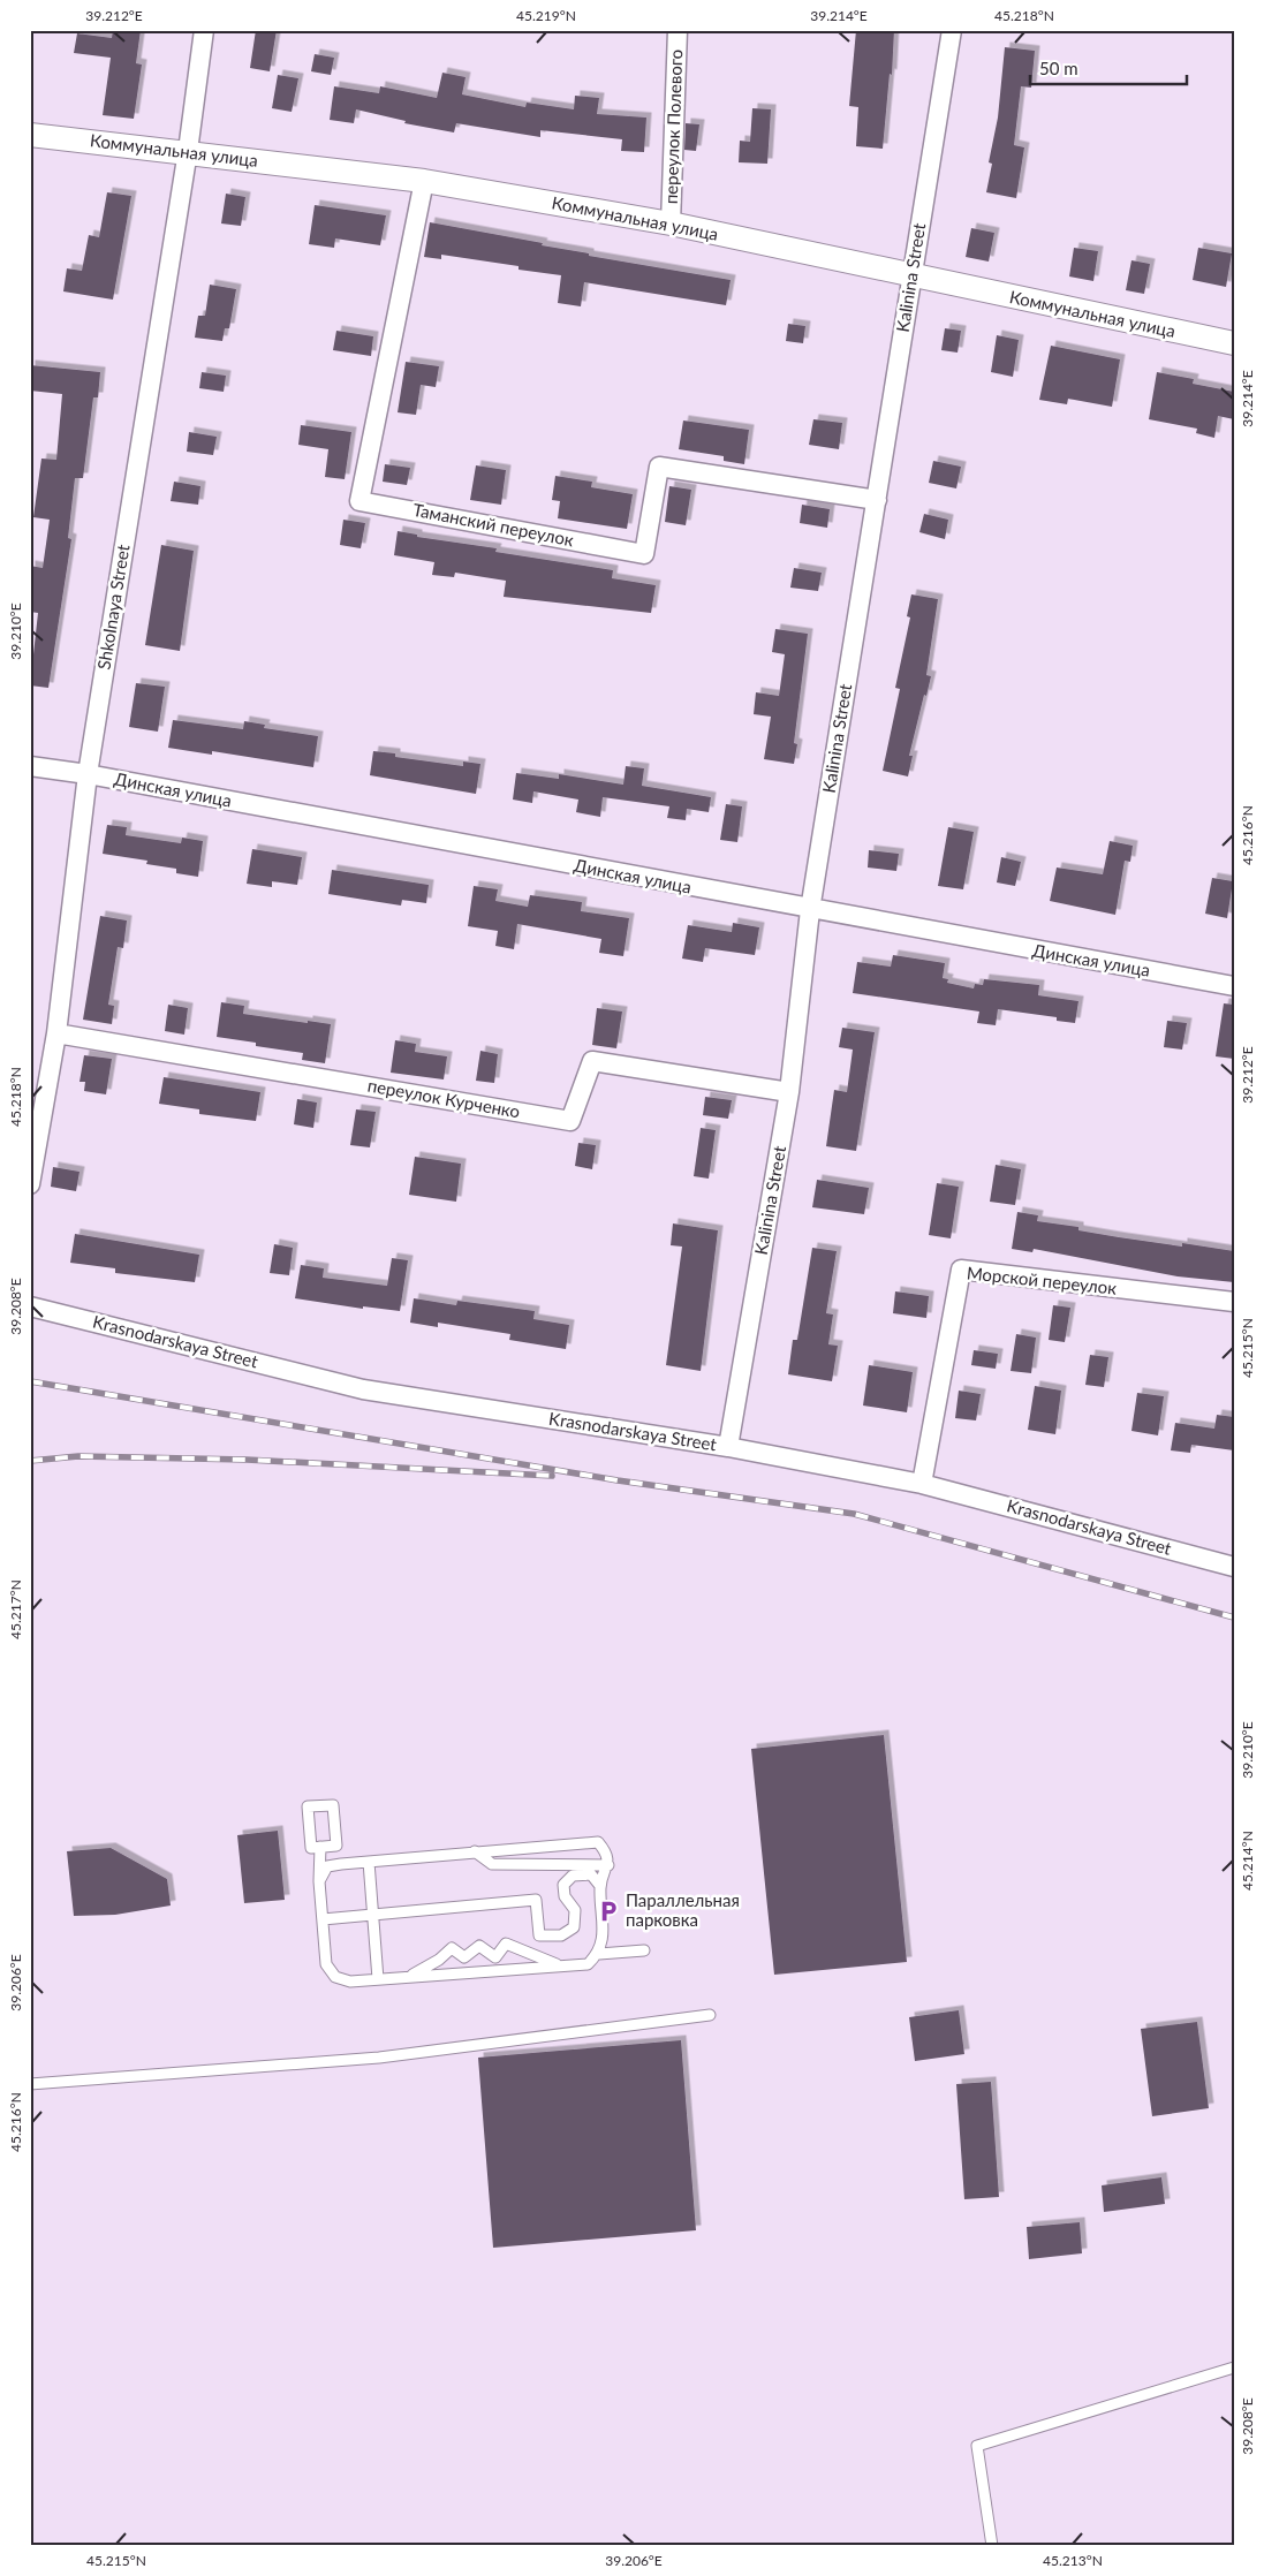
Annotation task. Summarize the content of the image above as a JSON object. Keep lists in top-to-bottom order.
{
  "streets": {
    "street": [
      "переулок Полевого",
      "Коммунальная улица",
      "Kalinina Street",
      "Таманский переулок",
      "Shkolnaya Street",
      "Динская улица",
      "переулок Курченко",
      "Морской переулок",
      "Krasnodarskaya Street"
    ]
  },
  "crossings": [
    ["переулок Полевого", "Коммунальная улица"],
    ["Коммунальная улица", "Kalinina Street"],
    ["Коммунальная улица", "Таманский переулок"],
    ["Коммунальная улица", "Shkolnaya Street"],
    ["Kalinina Street", "Таманский переулок"],
    ["Kalinina Street", "Динская улица"],
    ["Kalinina Street", "переулок Курченко"],
    ["Kalinina Street", "Krasnodarskaya Street"],
    ["Shkolnaya Street", "Динская улица"],
    ["Shkolnaya Street", "переулок Курченко"],
    ["Морской переулок", "Krasnodarskaya Street"]
  ],
  "places": {
    "parking": ["Параллельная парковка"]
  },
  "scale_bar": "50 m",
  "coordinates": [
    "39.212°E",
    "45.219°N",
    "39.214°E",
    "45.218°N",
    "39.210°E",
    "45.216°N",
    "39.208°E",
    "45.215°N",
    "45.217°N",
    "45.214°N",
    "39.206°E",
    "45.213°N"
  ]
}
